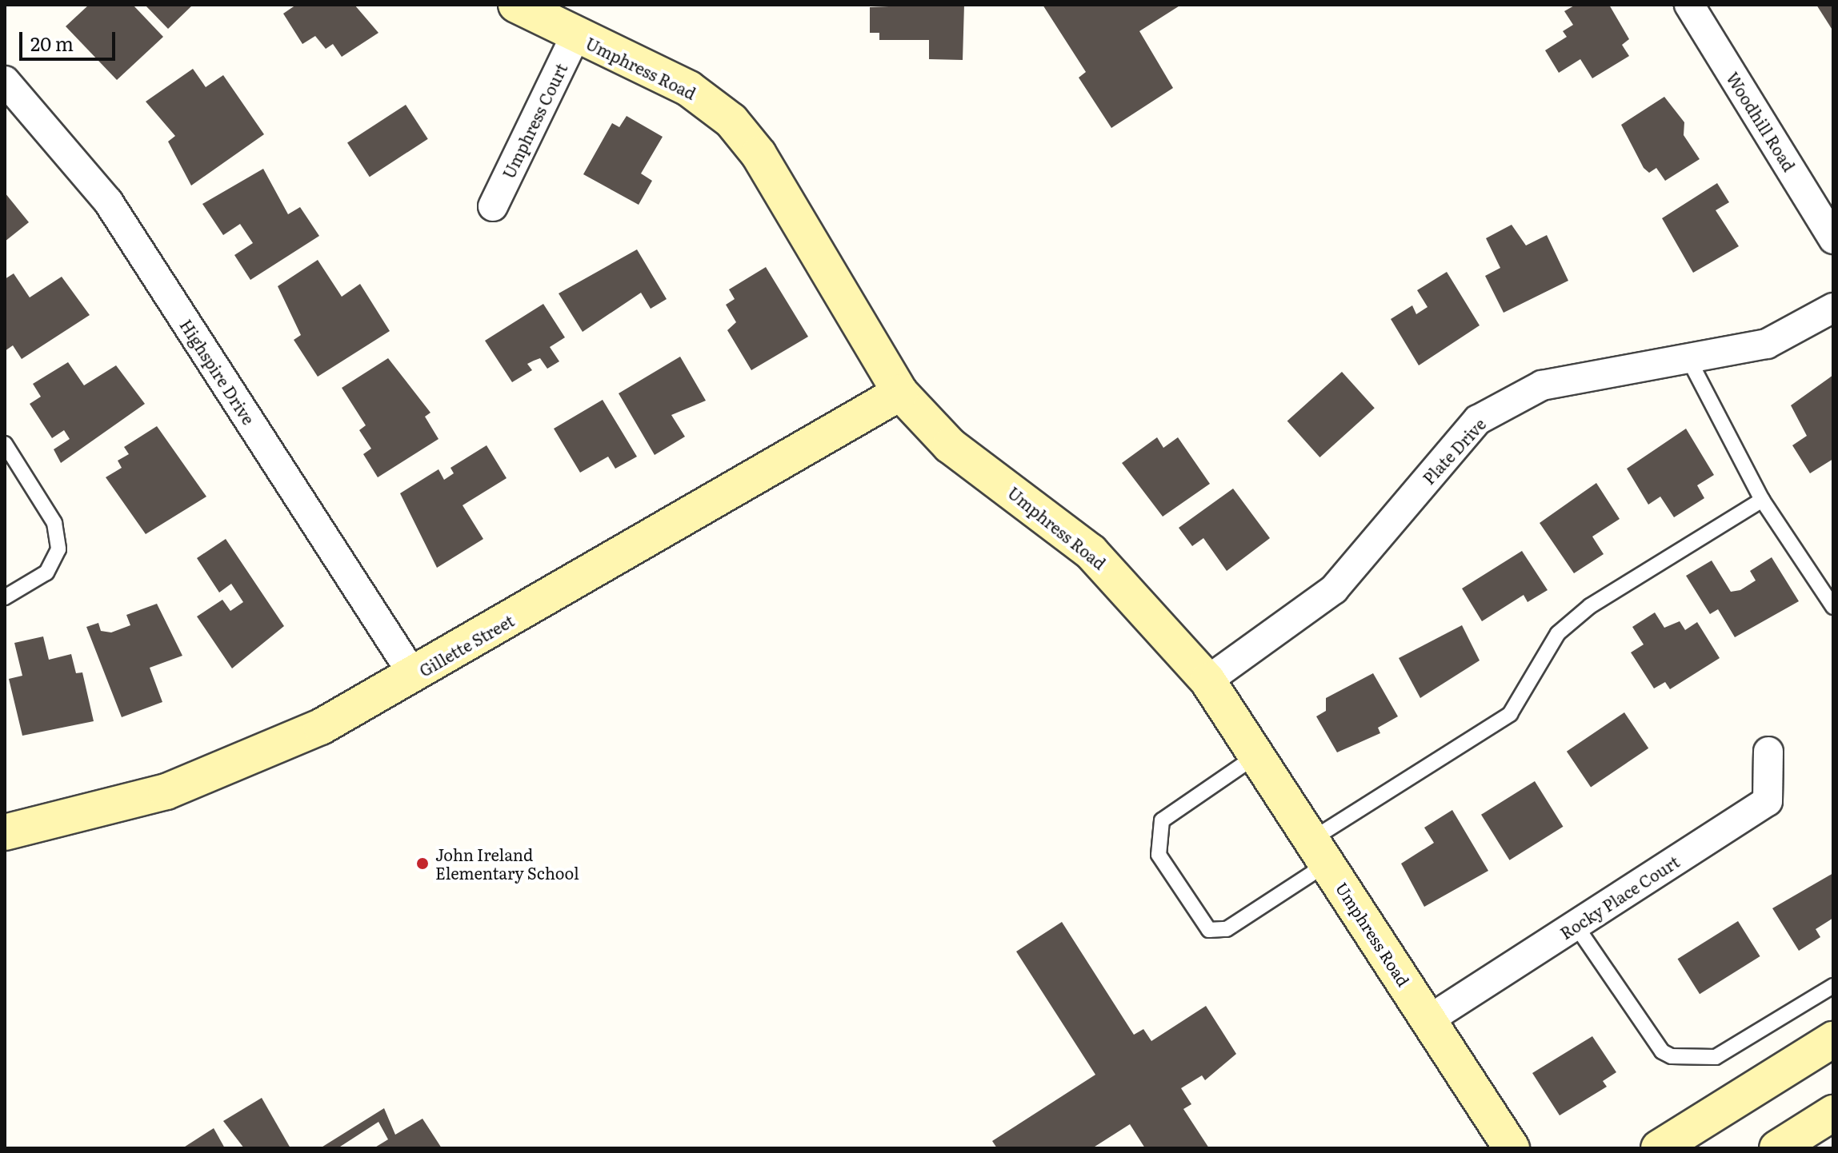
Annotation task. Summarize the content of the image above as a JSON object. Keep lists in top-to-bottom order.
{
  "streets": {
    "street": [
      "Umphress Road",
      "Umphress Court",
      "Woodhill Road",
      "Highspire Drive",
      "Plate Drive",
      "Gillette Street",
      "Rocky Place Court"
    ]
  },
  "crossings": [
    ["Umphress Road", "Umphress Court"],
    ["Umphress Road", "Plate Drive"],
    ["Umphress Road", "Gillette Street"],
    ["Umphress Road", "Rocky Place Court"],
    ["Highspire Drive", "Gillette Street"]
  ],
  "places": ["John Ireland Elementary School"],
  "scale_bar": "20 m"
}
